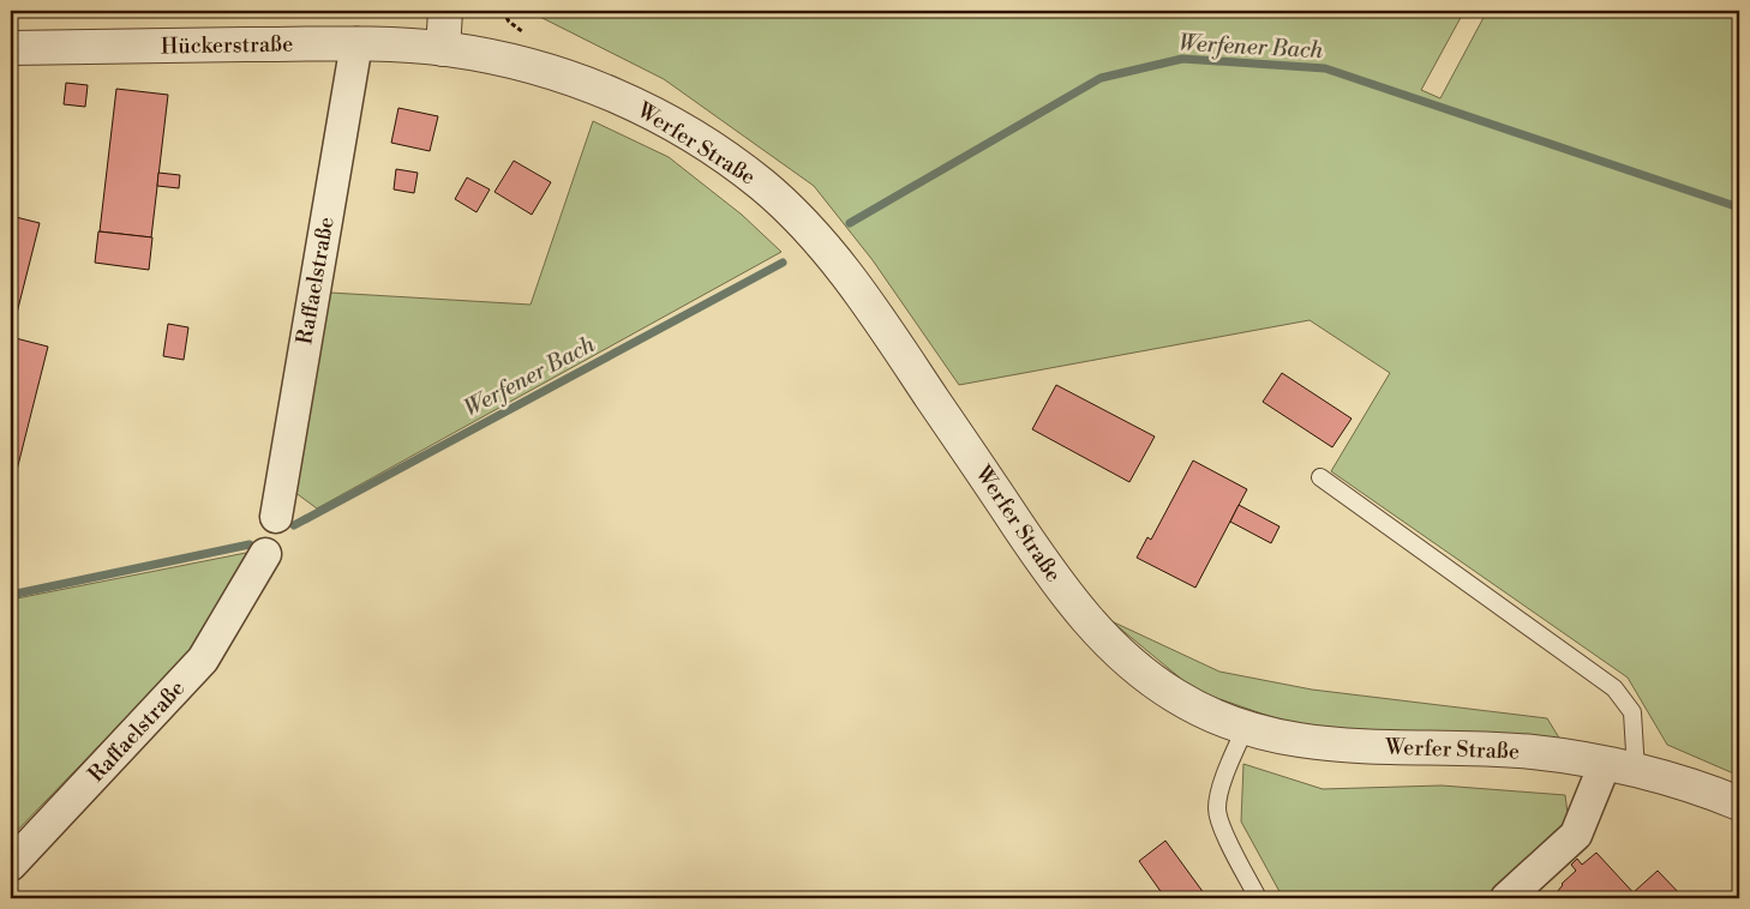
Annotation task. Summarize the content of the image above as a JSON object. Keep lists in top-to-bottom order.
{
  "streets": {
    "street": ["Hückerstraße", "Werfer Straße", "Raffaelstraße"]
  },
  "crossings": [
    ["Hückerstraße", "Werfer Straße"],
    ["Hückerstraße", "Raffaelstraße"]
  ],
  "water": ["Werfener Bach"]
}
